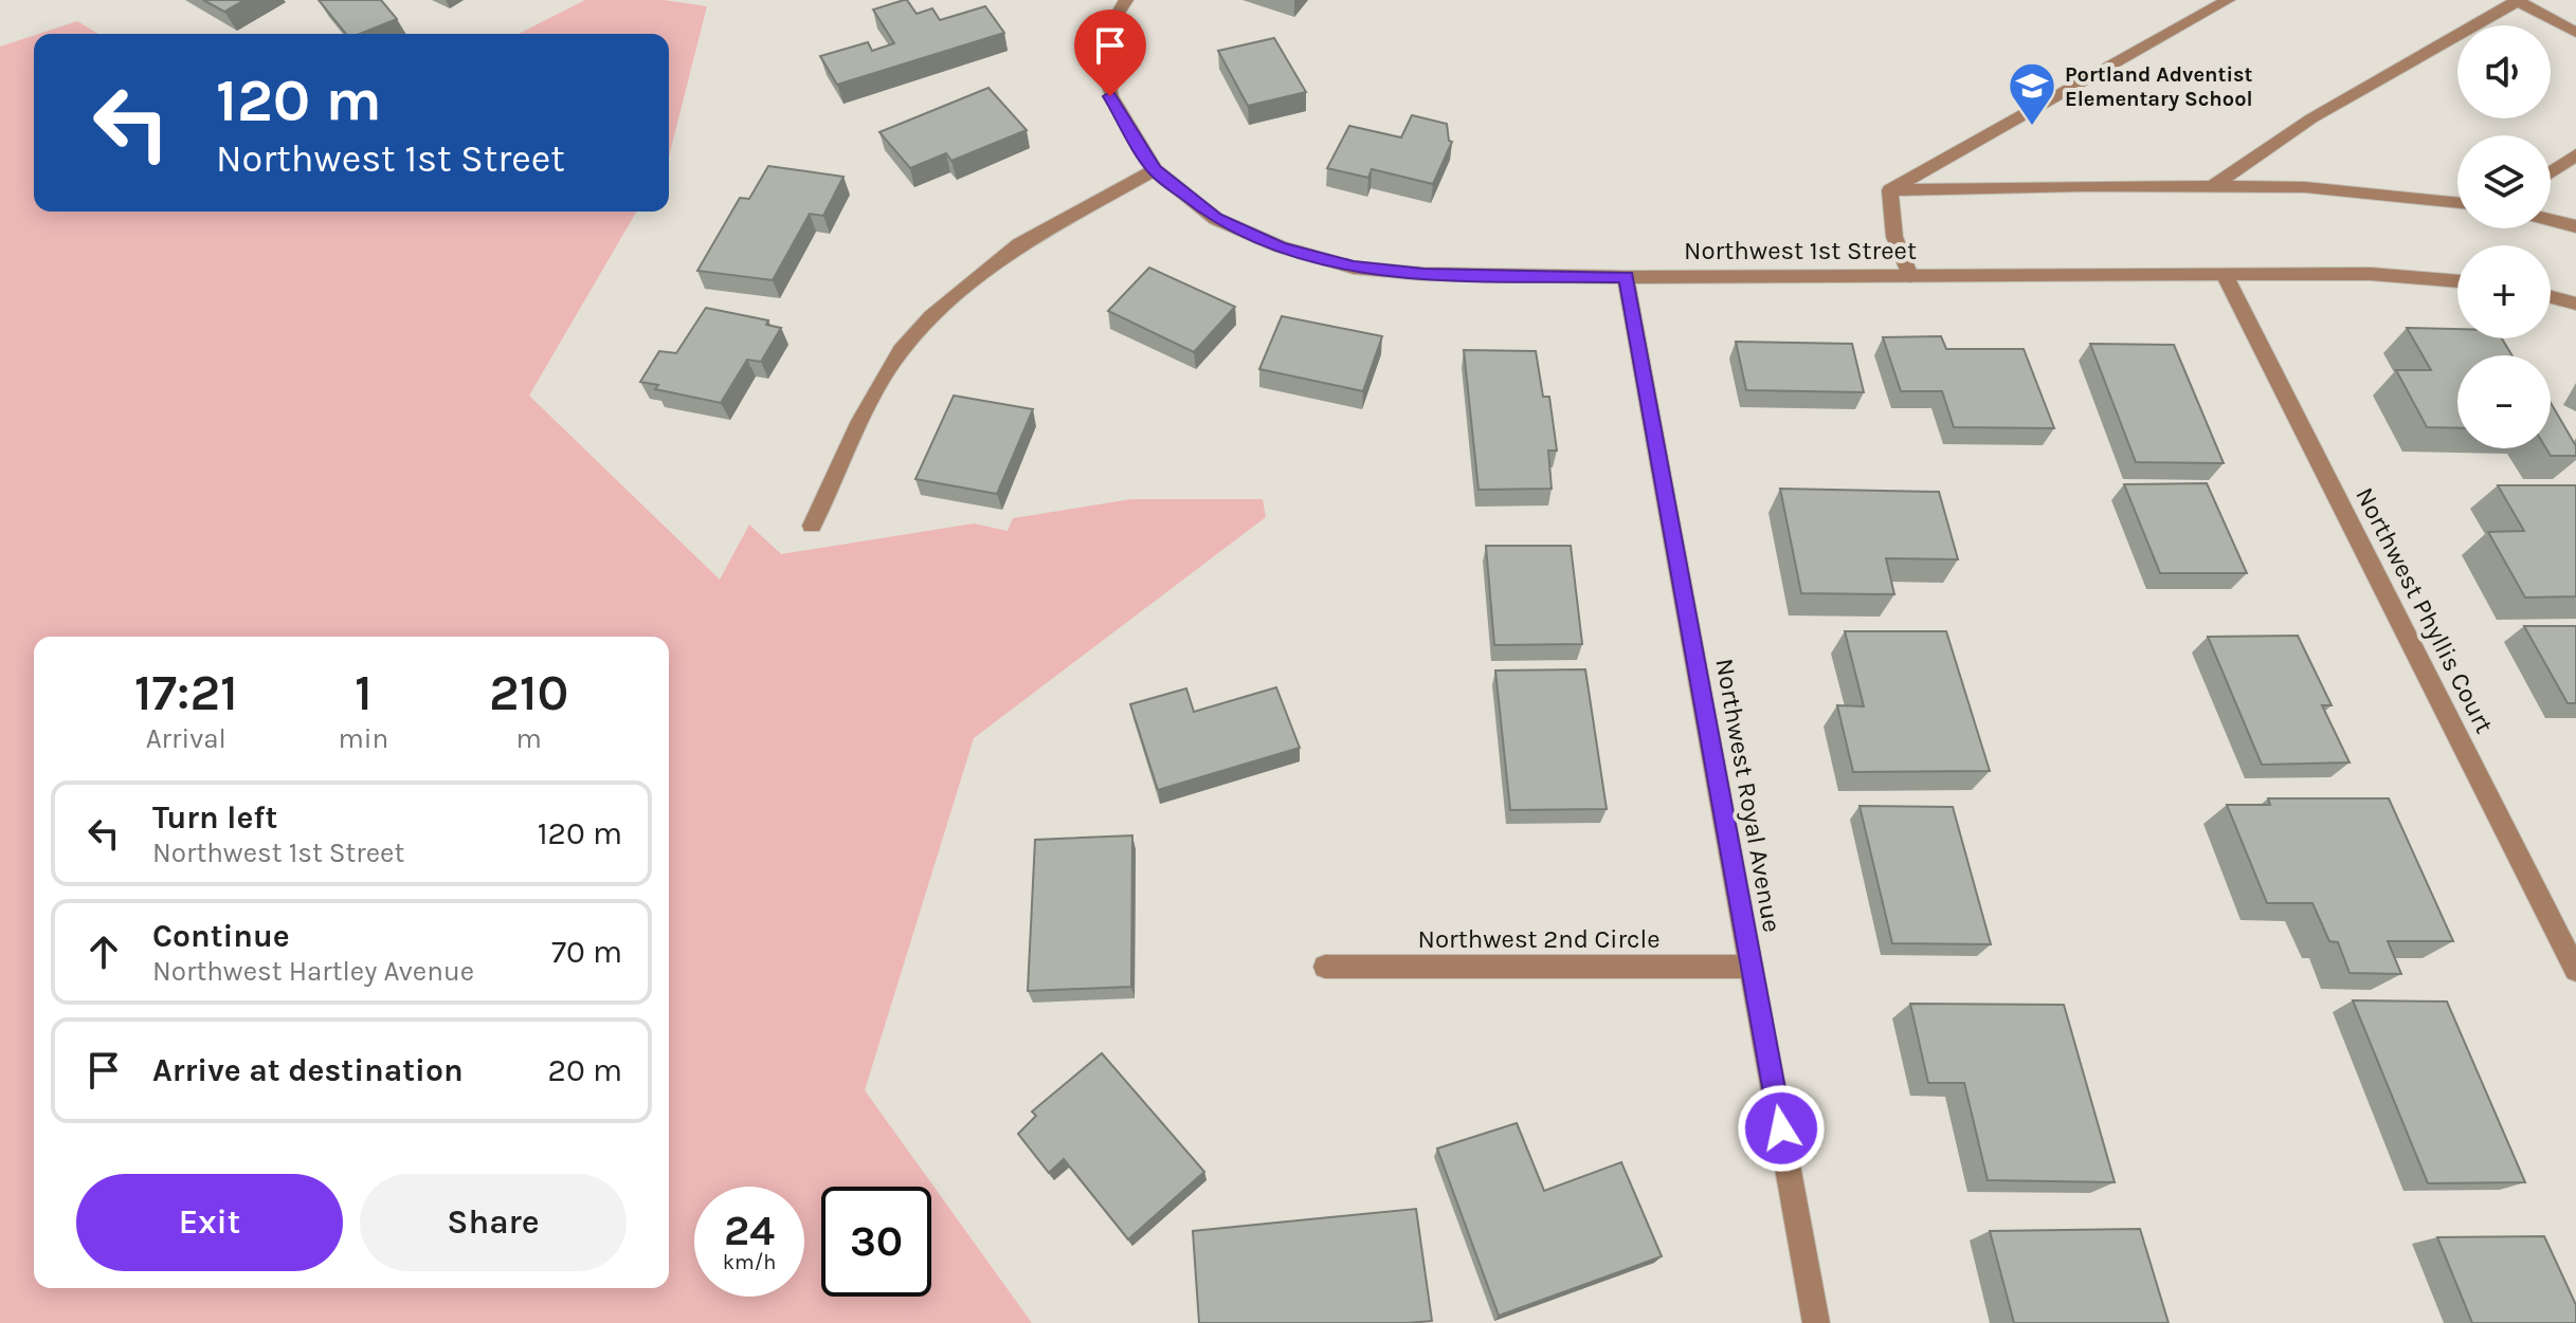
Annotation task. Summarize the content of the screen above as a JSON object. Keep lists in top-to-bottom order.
{
  "streets": {
    "street": [
      "Northwest 1st Street",
      "Northwest Phyllis Court",
      "Northwest Royal Avenue",
      "Northwest 2nd Circle"
    ]
  },
  "crossings": [
    ["Northwest 1st Street", "Northwest Phyllis Court"],
    ["Northwest 1st Street", "Northwest Royal Avenue"],
    ["Northwest Royal Avenue", "Northwest 2nd Circle"]
  ],
  "places": {
    "school or university": ["Portland Adventist Elementary School"]
  },
  "page": {
    "map_buttons": ["+", "−"],
    "turn": ["120 m", "Northwest 1st Street"],
    "eta": [
      "17:21",
      "Arrival",
      "1",
      "min",
      "210",
      "m"
    ],
    "list": [
      {
        "name": "Turn left",
        "note": "Northwest 1st Street",
        "value": "120 m"
      },
      {
        "name": "Continue",
        "note": "Northwest Hartley Avenue",
        "value": "70 m"
      },
      {
        "name": "Arrive at destination",
        "value": "20 m"
      }
    ],
    "buttons": ["Exit", "Share"],
    "speed": "24 km/h",
    "limit": "30"
  }
}
